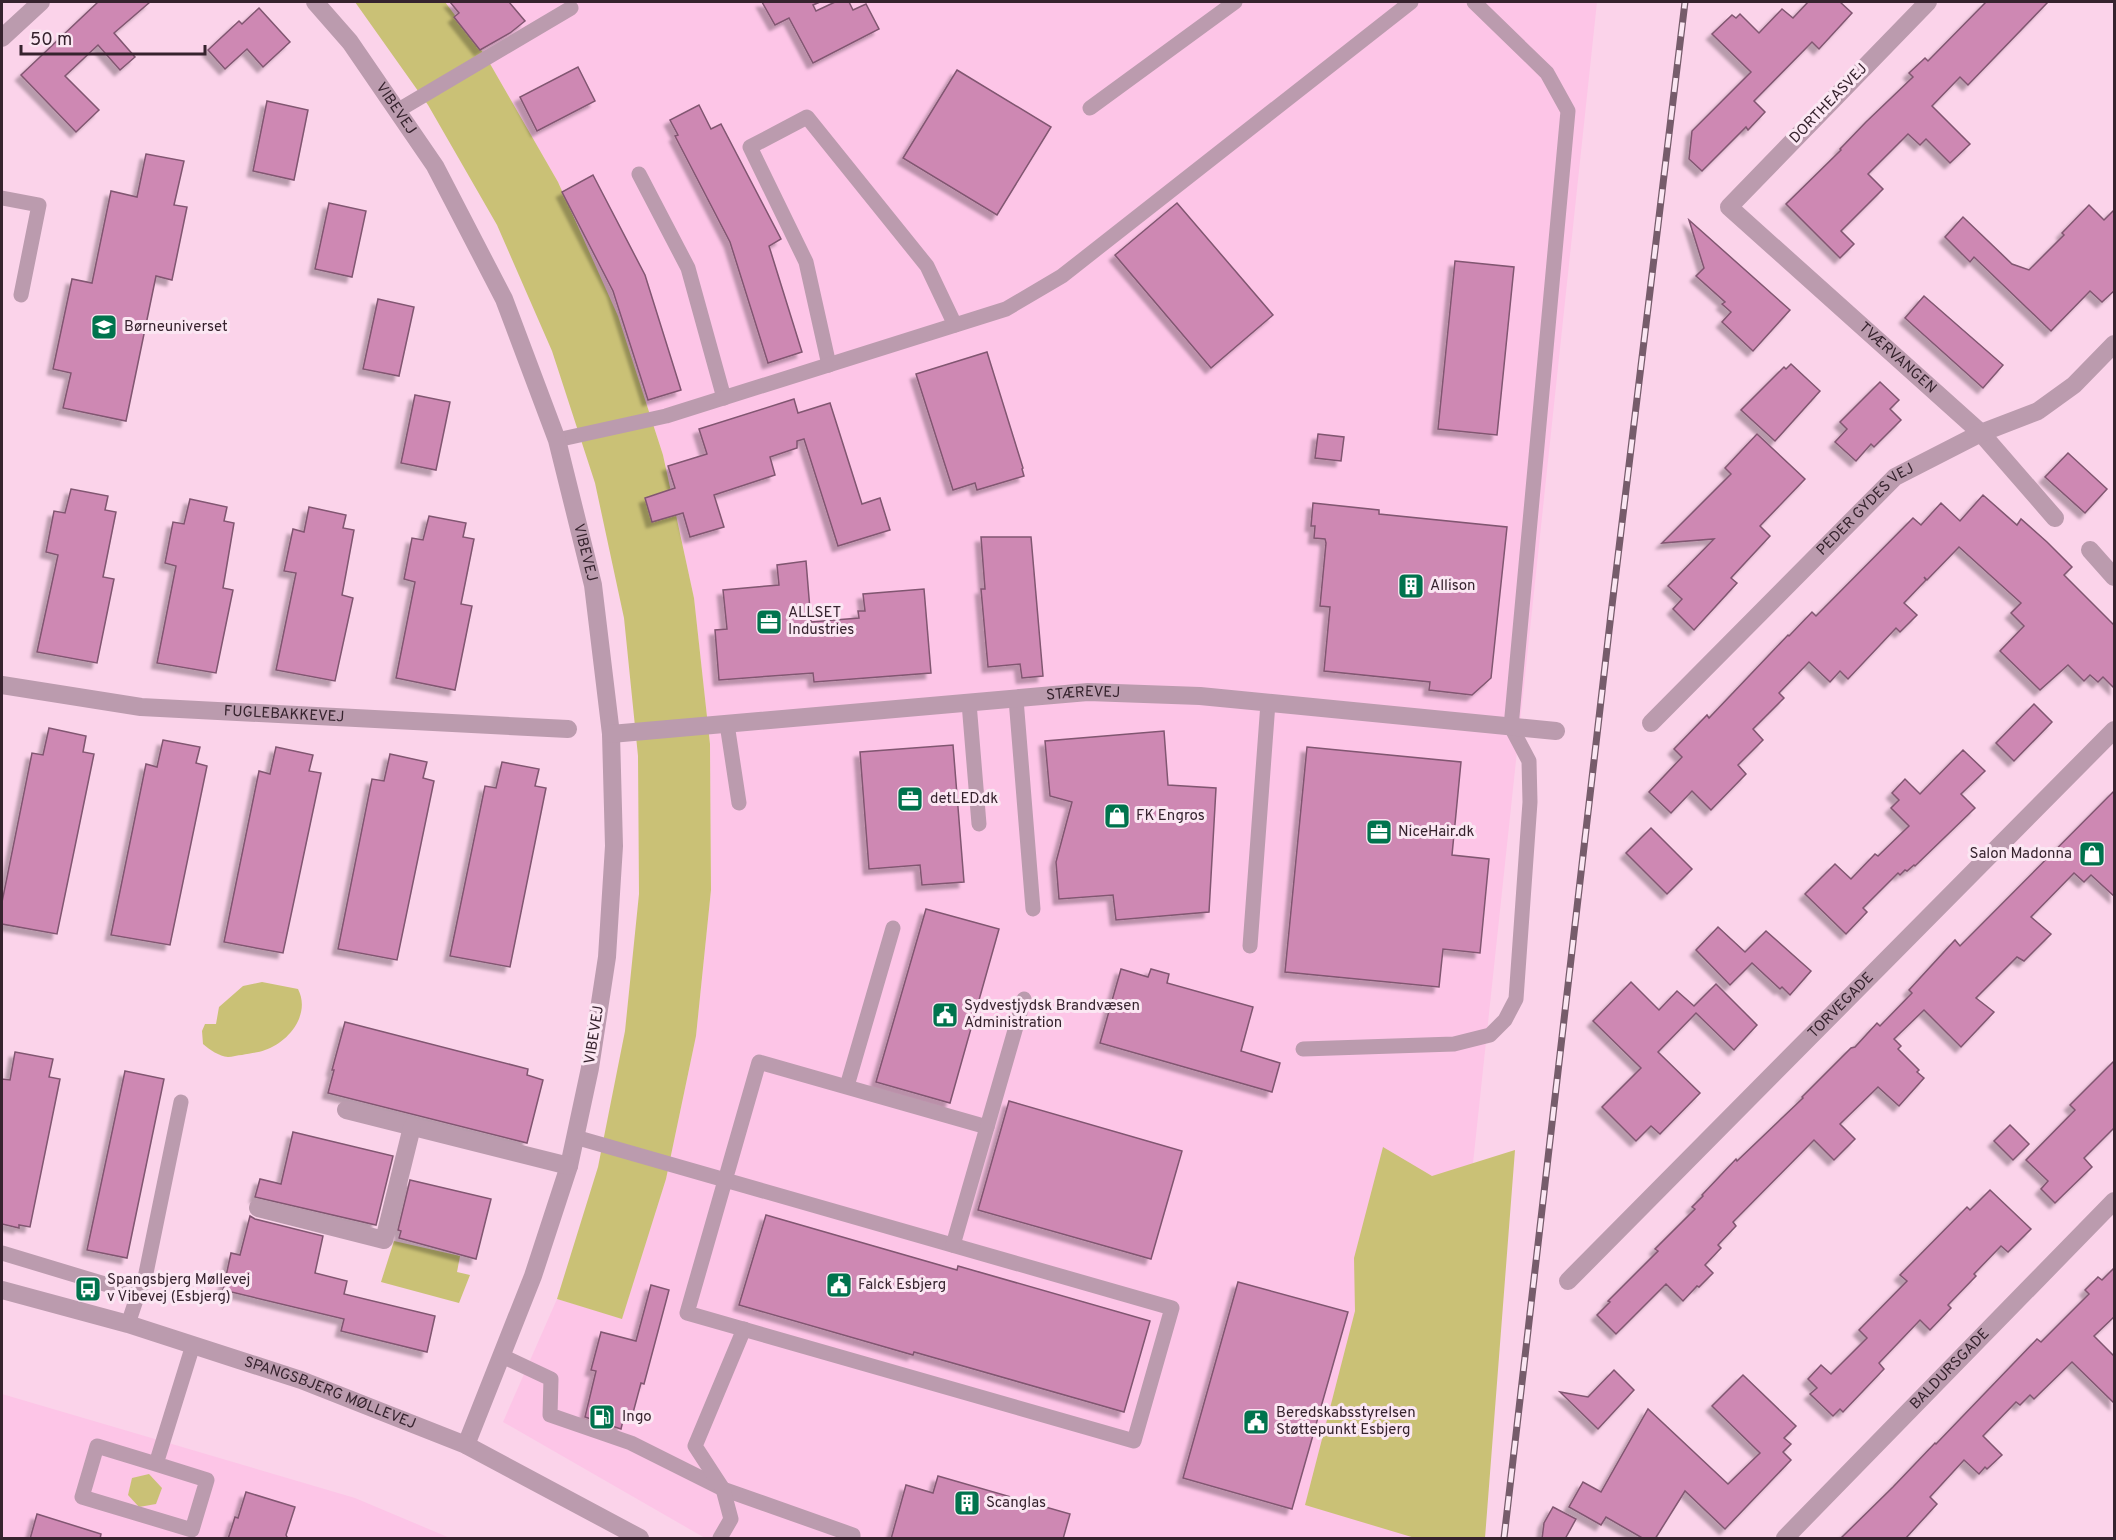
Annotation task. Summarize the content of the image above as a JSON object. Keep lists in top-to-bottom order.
{
  "streets": {
    "street": [
      "DORTHEASVEJ",
      "VIBEVEJ",
      "TVÆRVANGEN",
      "PEDER GYDES VEJ",
      "STÆREVEJ",
      "FUGLEBAKKEVEJ",
      "TORVEGADE",
      "BALDURSGADE",
      "SPANGSBJERG MØLLEVEJ"
    ]
  },
  "crossings": [
    ["DORTHEASVEJ", "TVÆRVANGEN"],
    ["VIBEVEJ", "STÆREVEJ"],
    ["VIBEVEJ", "SPANGSBJERG MØLLEVEJ"],
    ["TVÆRVANGEN", "PEDER GYDES VEJ"]
  ],
  "places": {
    "school or university": ["Børneuniverset"],
    "building": ["Allison", "Scanglas"],
    "office": ["ALLSET Industries", "detLED.dk", "NiceHair.dk"],
    "shop": ["FK Engros", "Salon Madonna"],
    "public building": ["Sydvestjydsk Brandvæsen Administration", "Falck Esbjerg", "Beredskabsstyrelsen Støttepunkt Esbjerg"],
    "bus stop": ["Spangsbjerg Møllevej v Vibevej (Esbjerg)"],
    "fuel station": ["Ingo"]
  },
  "scale_bar": "50 m"
}
